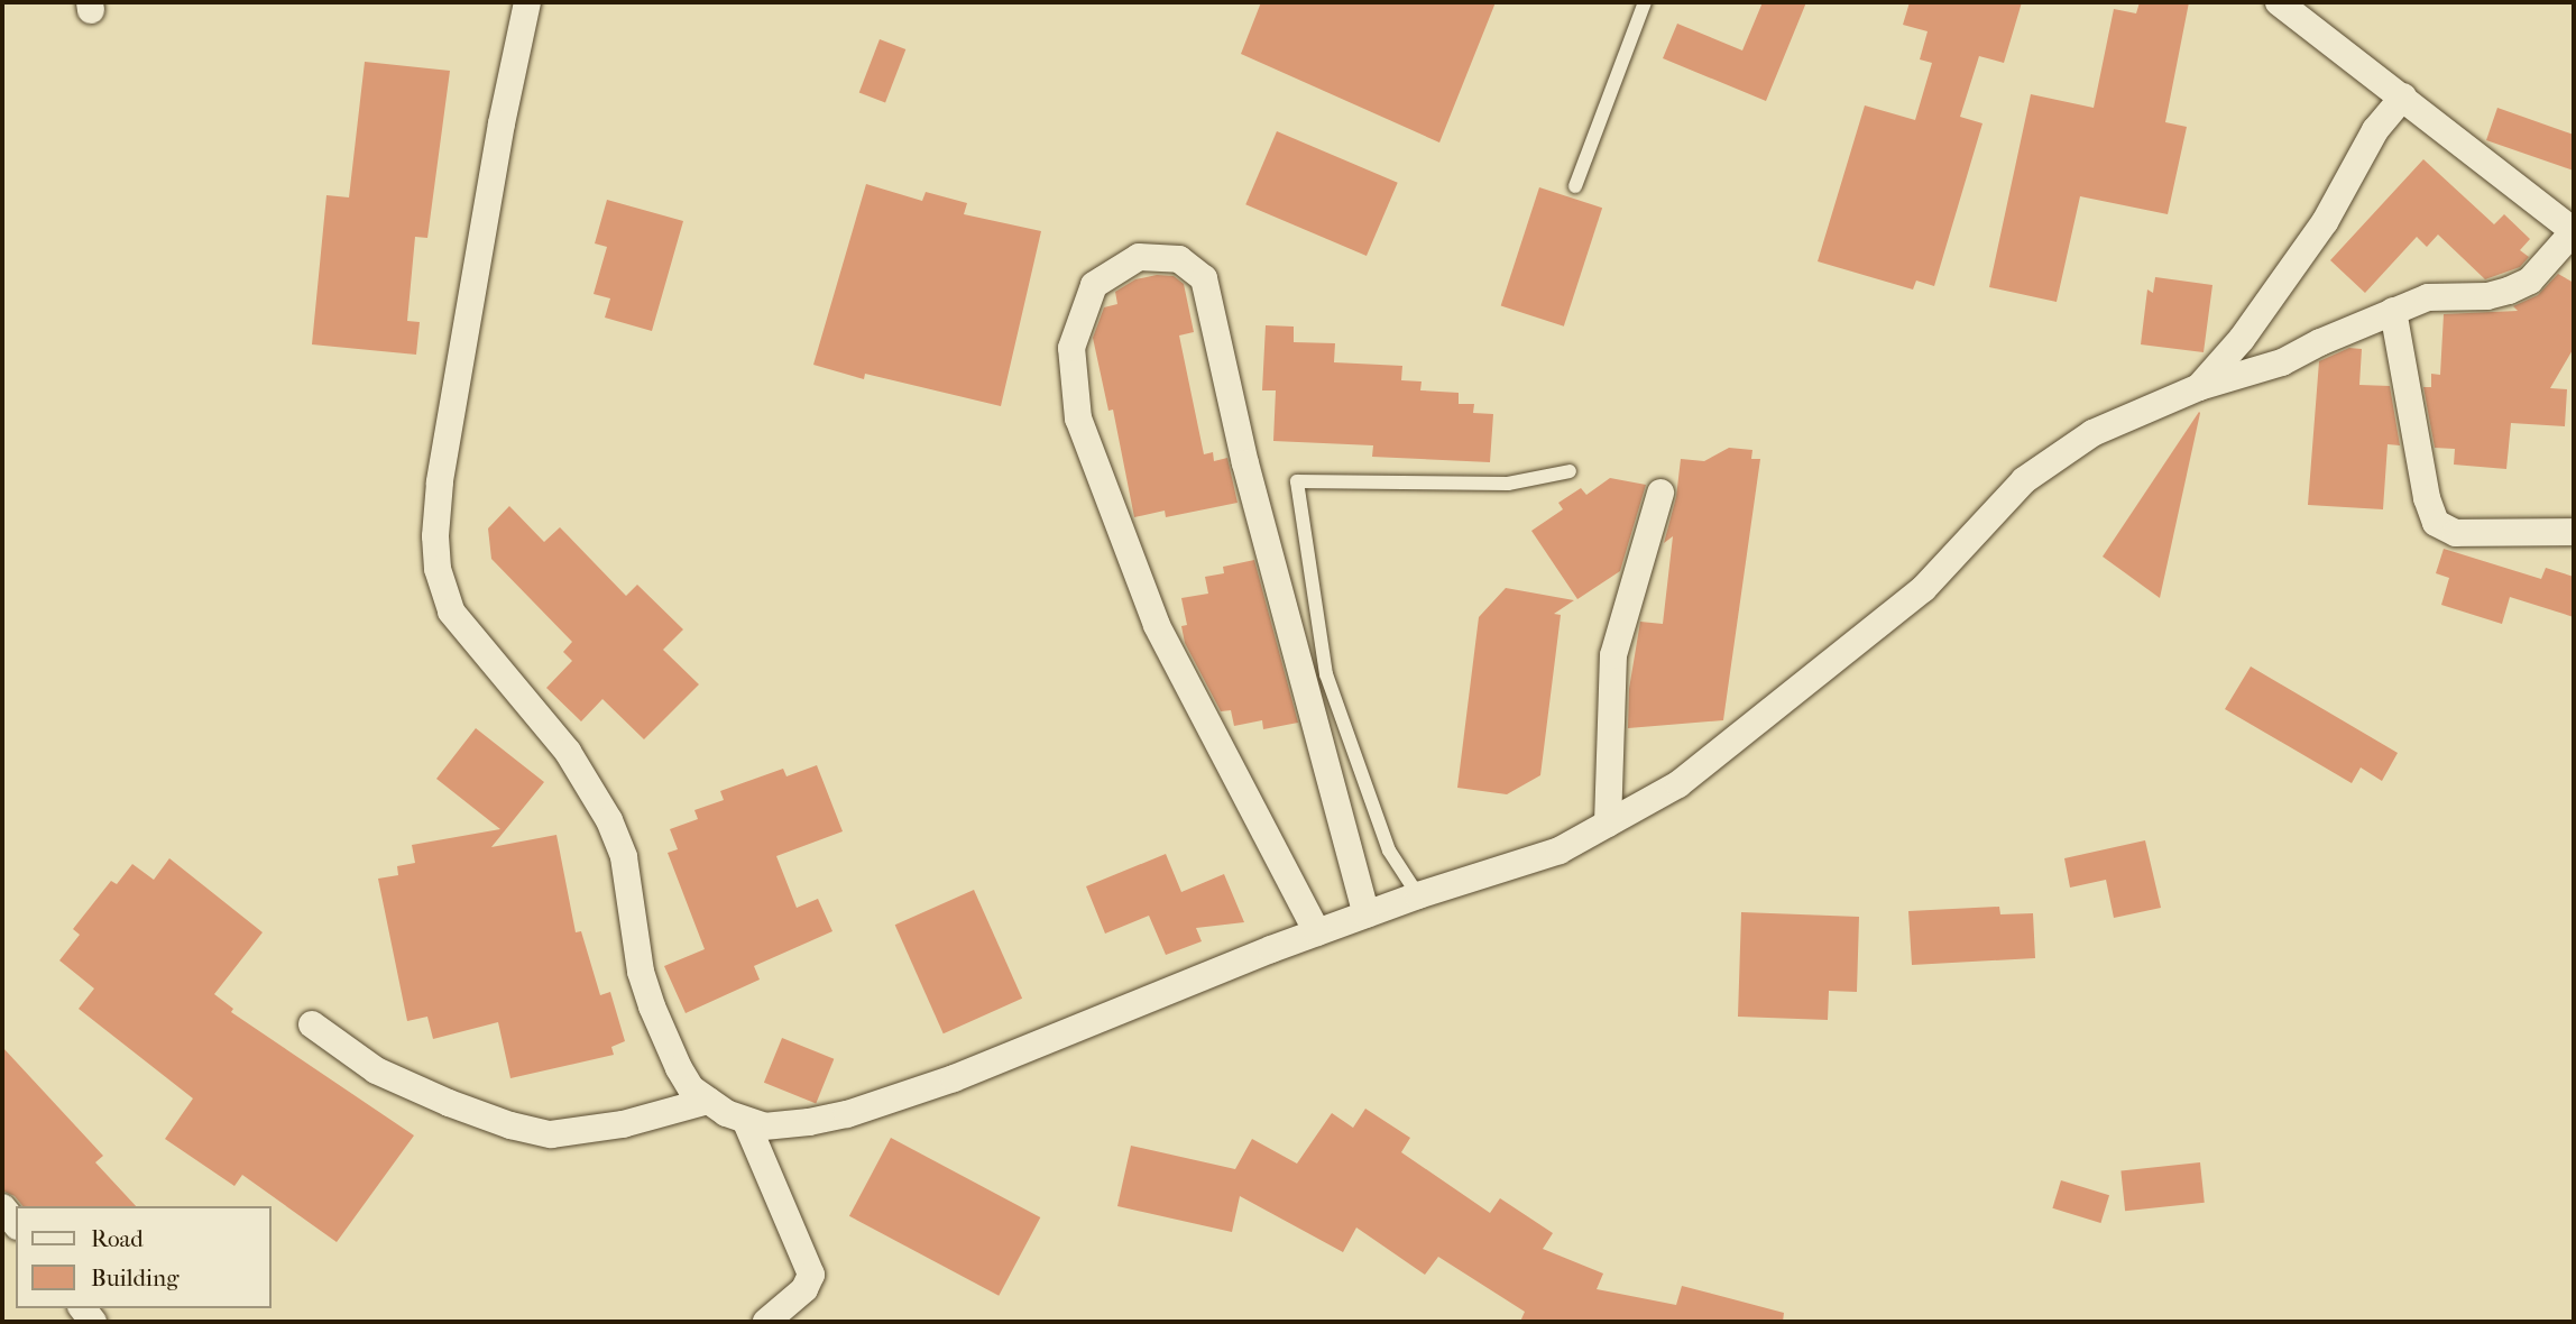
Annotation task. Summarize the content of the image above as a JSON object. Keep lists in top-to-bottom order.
{
  "legend": ["Road", "Building"]
}
